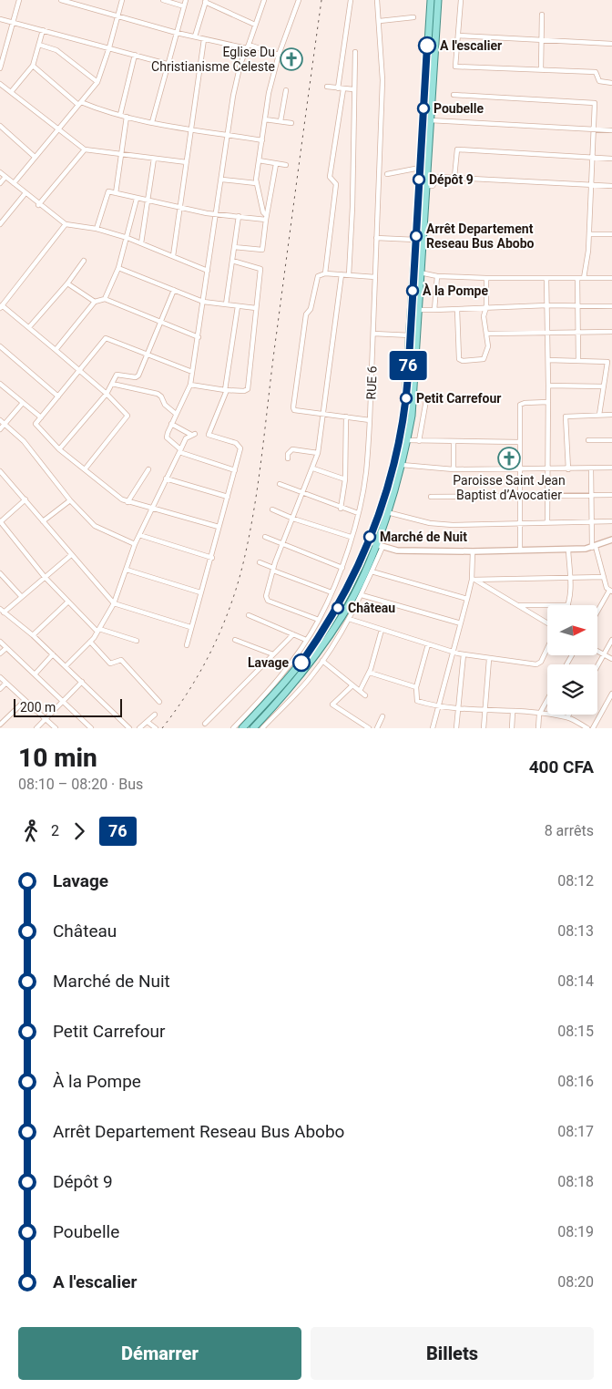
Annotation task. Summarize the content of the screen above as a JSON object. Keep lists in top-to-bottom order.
{
  "streets": {
    "street": ["RUE 6"]
  },
  "places": {
    "other": [
      "A l'escalier",
      "Poubelle",
      "Dépôt 9",
      "Arrêt Departement Reseau Bus Abobo",
      "À la Pompe",
      "Petit Carrefour",
      "Marché de Nuit",
      "Château",
      "Lavage"
    ],
    "church": ["Eglise Du Christianisme Celeste", "Paroisse Saint Jean Baptist d’Avocatier"]
  },
  "lines": ["bus line 76"],
  "scale_bar": "200 m",
  "north": "right",
  "page": {
    "on_map": "76",
    "scale": "200 m",
    "heading": ["10 min", "08:10 – 08:20 · Bus", "400 CFA"],
    "legs": ["2", "76", "8 arrêts"],
    "list": [
      {
        "name": "Lavage",
        "value": "08:12"
      },
      {
        "name": "Château",
        "value": "08:13"
      },
      {
        "name": "Marché de Nuit",
        "value": "08:14"
      },
      {
        "name": "Petit Carrefour",
        "value": "08:15"
      },
      {
        "name": "À la Pompe",
        "value": "08:16"
      },
      {
        "name": "Arrêt Departement Reseau Bus Abobo",
        "value": "08:17"
      },
      {
        "name": "Dépôt 9",
        "value": "08:18"
      },
      {
        "name": "Poubelle",
        "value": "08:19"
      },
      {
        "name": "A l'escalier",
        "value": "08:20"
      }
    ],
    "buttons": ["Démarrer", "Billets"]
  }
}
